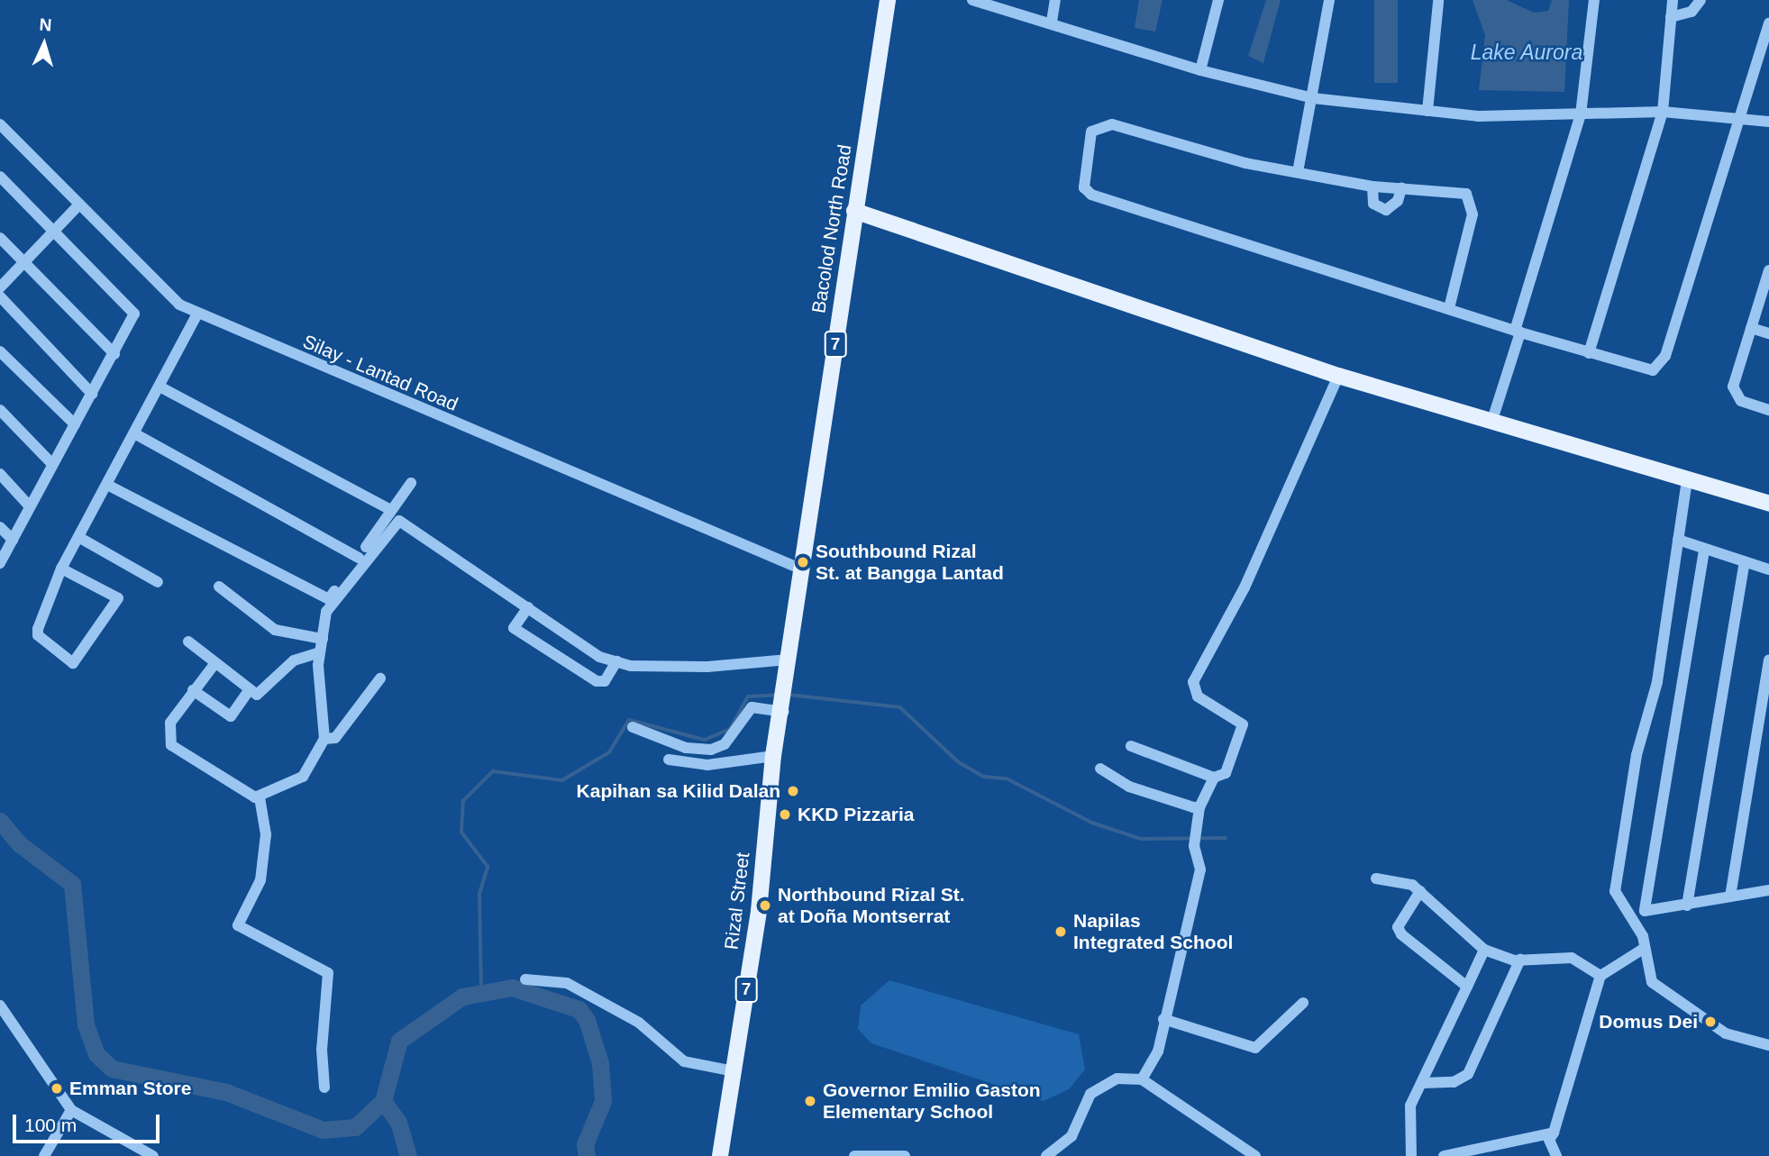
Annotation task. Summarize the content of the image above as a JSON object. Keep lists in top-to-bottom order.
{
  "streets": {
    "main road": ["Bacolod North Road", "7", "Rizal Street"],
    "street": ["Silay - Lantad Road"]
  },
  "crossings": [
    ["Bacolod North Road", "Silay - Lantad Road"],
    ["Bacolod North Road", "Rizal Street"]
  ],
  "water": ["Lake Aurora"],
  "places": [
    "Southbound Rizal St. at Bangga Lantad",
    "Kapihan sa Kilid Dalan",
    "KKD Pizzaria",
    "Northbound Rizal St. at Doña Montserrat",
    "Napilas Integrated School",
    "Domus Dei",
    "Emman Store",
    "Governor Emilio Gaston Elementary School"
  ],
  "scale_bar": "100 m",
  "north": "top"
}
